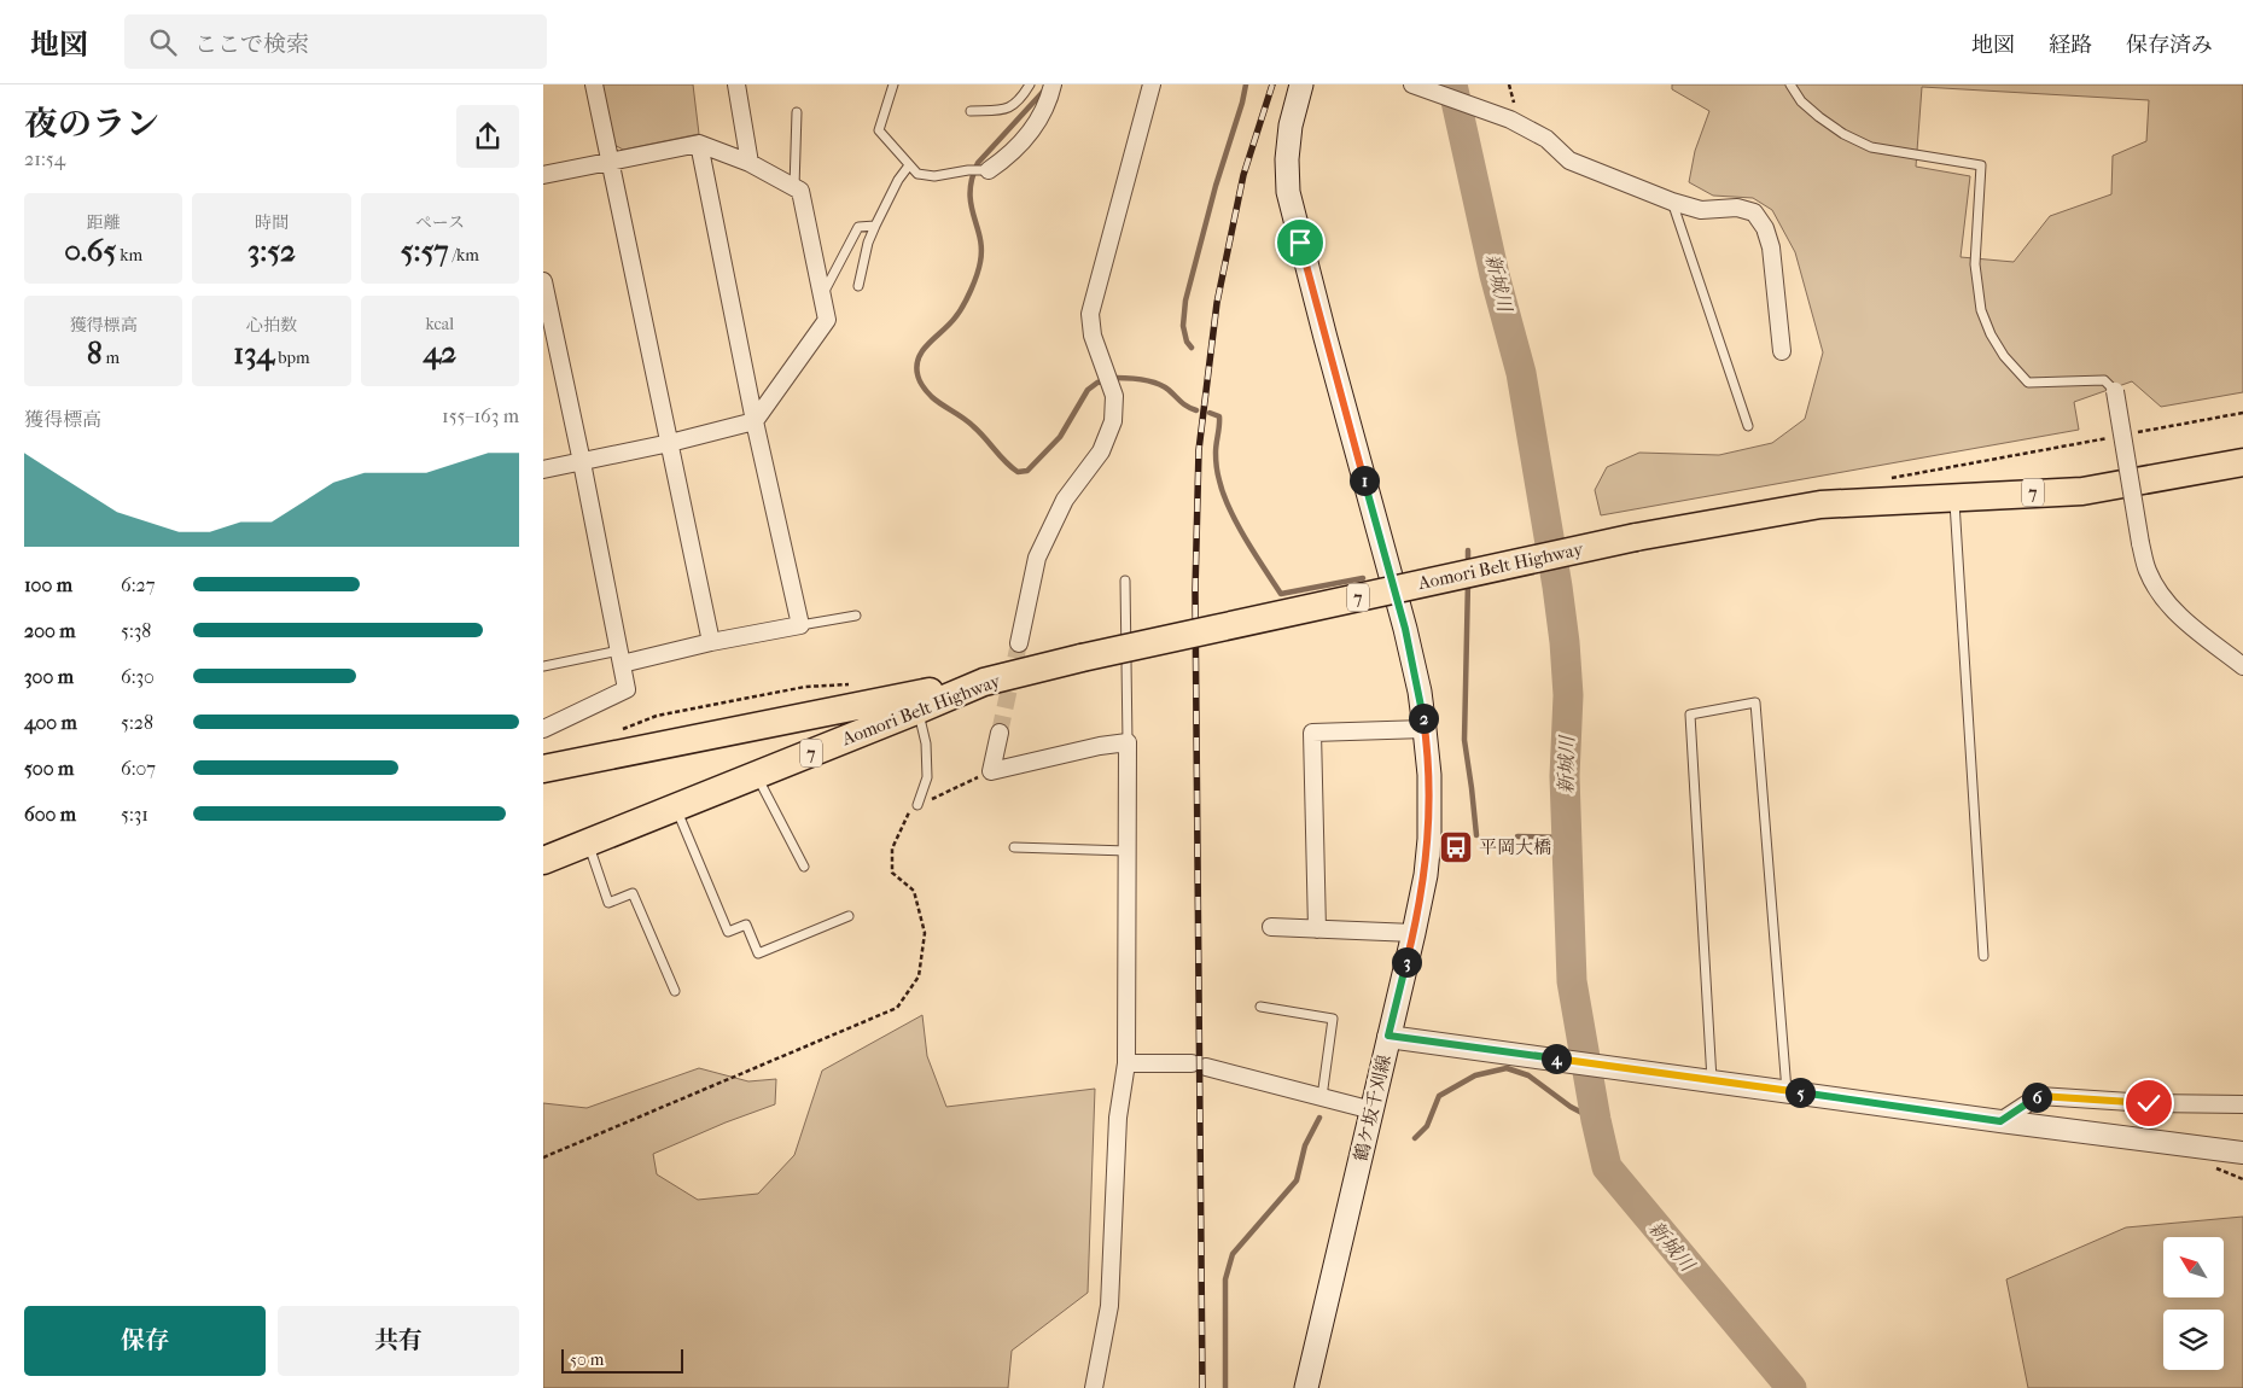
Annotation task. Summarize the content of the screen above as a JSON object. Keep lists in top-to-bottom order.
{
  "streets": {
    "highway": ["7", "Aomori Belt Highway"],
    "main road": ["鶴ケ坂千刈線"]
  },
  "water": ["新城川"],
  "places": {
    "bus stop": ["平岡大橋"]
  },
  "scale_bar": "50 m",
  "north": "top left",
  "page": {
    "header": "地図",
    "search": "ここで検索",
    "nav": ["地図", "経路", "保存済み"],
    "heading": ["夜のラン", "21:54"],
    "stats": [
      ["距離", "0.65 km"],
      ["時間", "3:52"],
      ["ペース", "5:57 /km"],
      ["獲得標高", "8 m"],
      ["心拍数", "134 bpm"],
      ["kcal", "42"]
    ],
    "chart": ["獲得標高", "155–163 m"],
    "pins": [
      "1",
      "2",
      "3",
      "4",
      "5",
      "6"
    ],
    "list": [
      {
        "name": "100 m",
        "note": "6:27"
      },
      {
        "name": "200 m",
        "note": "5:38"
      },
      {
        "name": "300 m",
        "note": "6:30"
      },
      {
        "name": "400 m",
        "note": "5:28"
      },
      {
        "name": "500 m",
        "note": "6:07"
      },
      {
        "name": "600 m",
        "note": "5:31"
      }
    ],
    "buttons": ["保存", "共有"],
    "scale": "50 m"
  }
}
